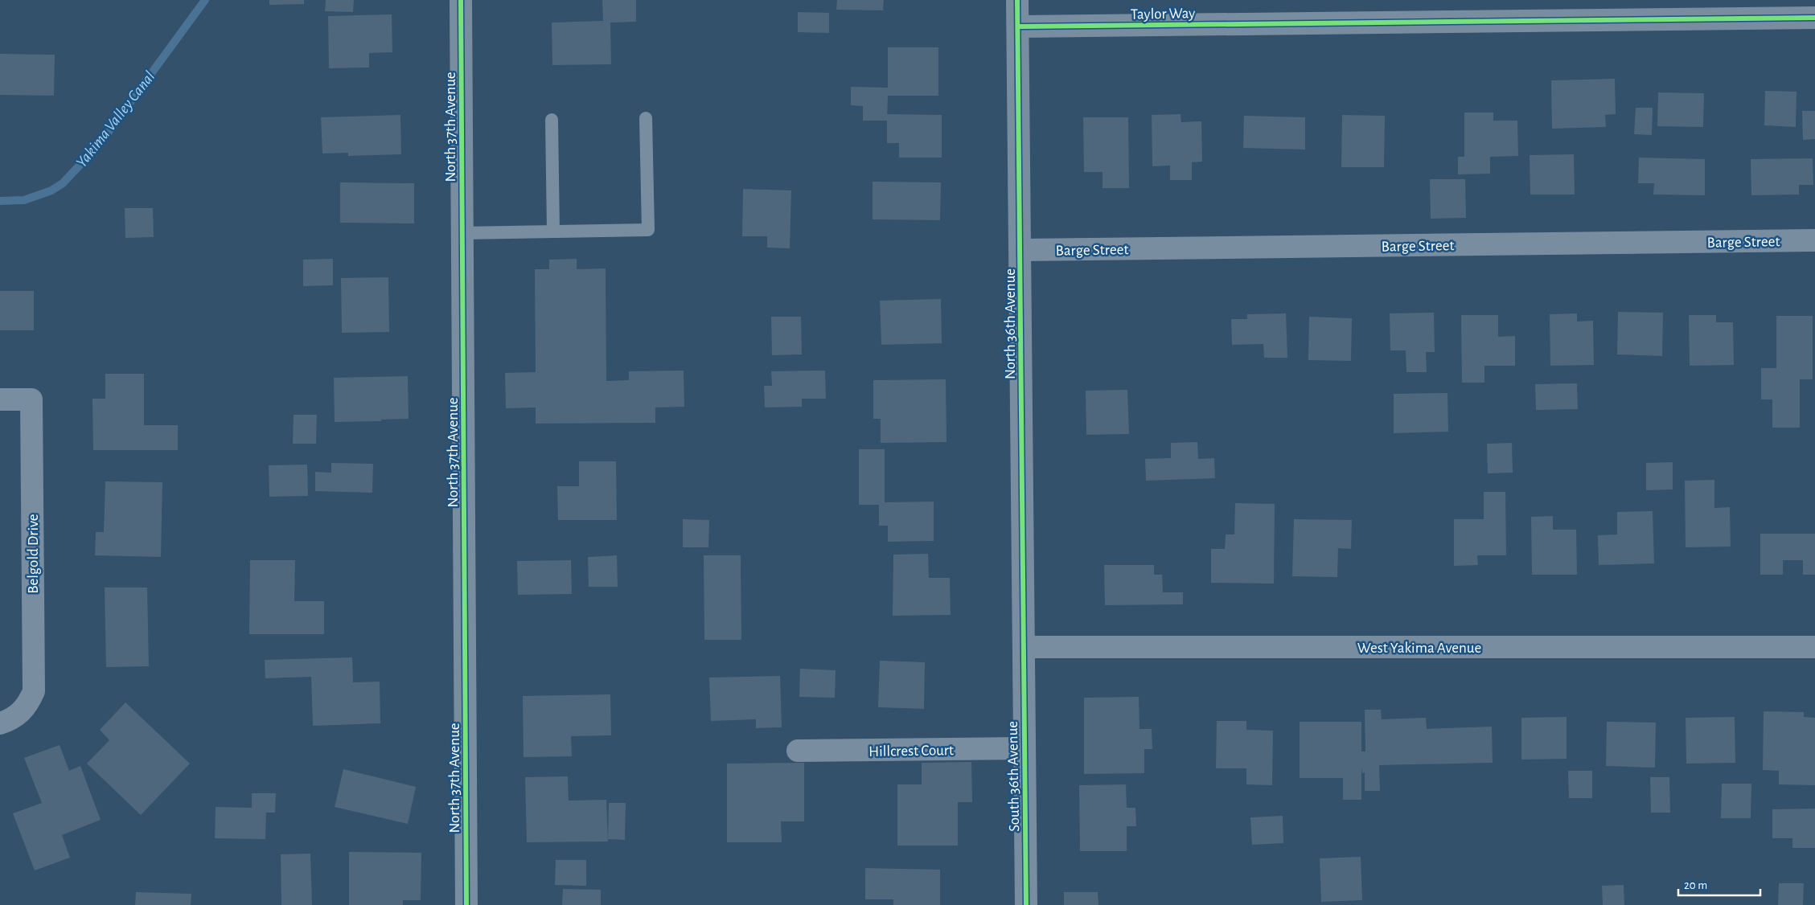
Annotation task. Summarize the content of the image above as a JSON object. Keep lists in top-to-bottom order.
{
  "streets": {
    "street": [
      "Taylor Way",
      "North 37th Avenue",
      "Barge Street",
      "North 36th Avenue",
      "Belgold Drive",
      "West Yakima Avenue",
      "Hillcrest Court",
      "South 36th Avenue"
    ]
  },
  "crossings": [
    ["Taylor Way", "North 36th Avenue"],
    ["Barge Street", "North 36th Avenue"],
    ["North 36th Avenue", "West Yakima Avenue"],
    ["North 36th Avenue", "South 36th Avenue"],
    ["West Yakima Avenue", "South 36th Avenue"],
    ["Hillcrest Court", "South 36th Avenue"]
  ],
  "water": ["Yakima Valley Canal"],
  "scale_bar": "20 m"
}
